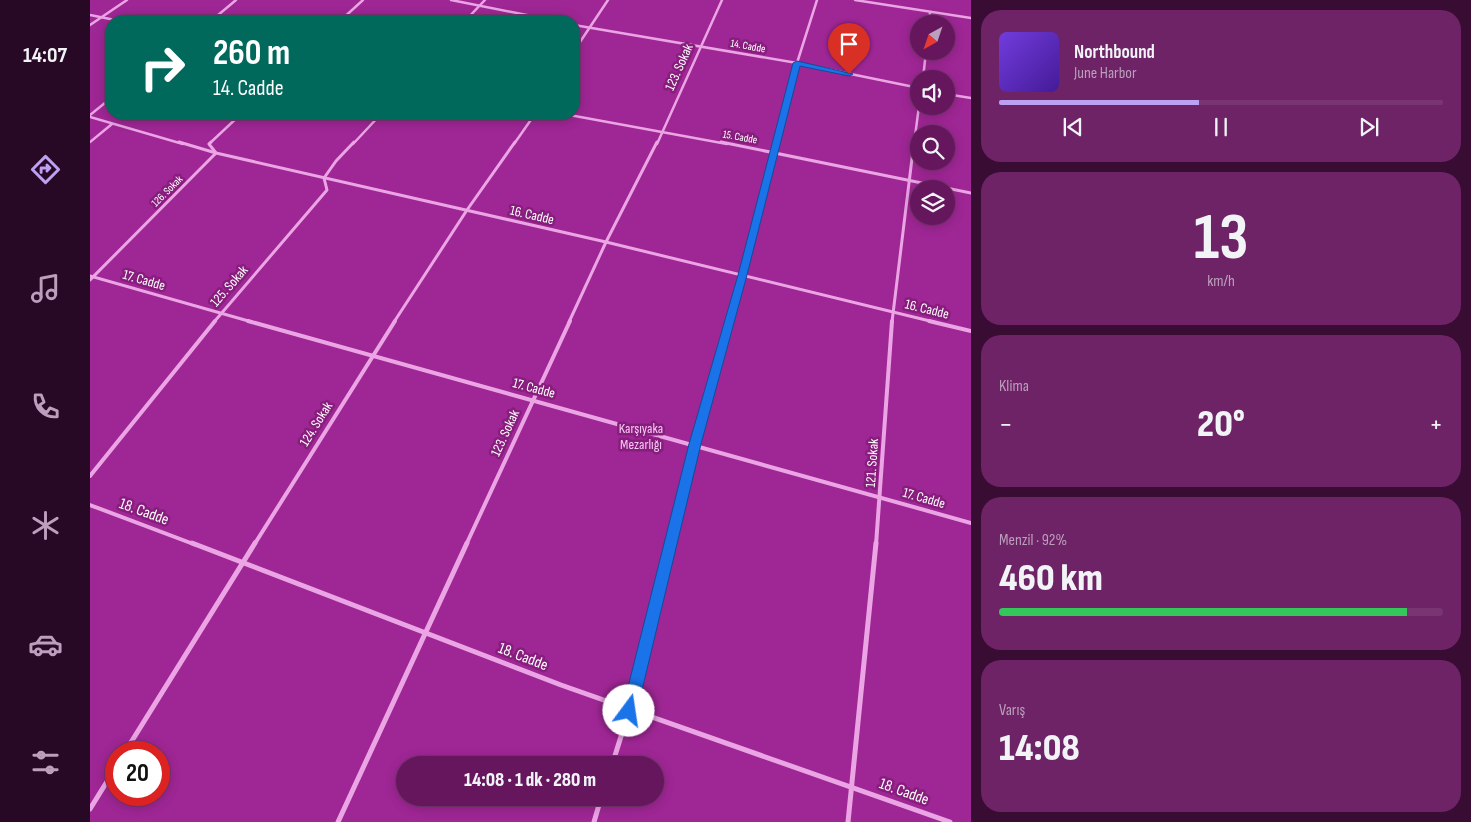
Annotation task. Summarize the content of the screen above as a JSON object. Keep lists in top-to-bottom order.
{
  "streets": {
    "lane": [
      "14. Cadde",
      "123. Sokak",
      "15. Cadde",
      "126. Sokak",
      "16. Cadde",
      "17. Cadde",
      "125. Sokak",
      "124. Sokak",
      "121. Sokak",
      "18. Cadde"
    ]
  },
  "crossings": [
    ["14. Cadde", "123. Sokak"],
    ["123. Sokak", "15. Cadde"],
    ["123. Sokak", "16. Cadde"],
    ["123. Sokak", "17. Cadde"],
    ["123. Sokak", "18. Cadde"],
    ["15. Cadde", "121. Sokak"],
    ["126. Sokak", "16. Cadde"],
    ["126. Sokak", "17. Cadde"],
    ["16. Cadde", "125. Sokak"],
    ["16. Cadde", "124. Sokak"],
    ["16. Cadde", "121. Sokak"],
    ["17. Cadde", "125. Sokak"],
    ["17. Cadde", "124. Sokak"],
    ["17. Cadde", "121. Sokak"],
    ["124. Sokak", "18. Cadde"],
    ["121. Sokak", "18. Cadde"]
  ],
  "parks": ["Karşıyaka Mezarlığı"],
  "north": "bottom left",
  "page": {
    "tabs": "14:07",
    "turn": ["260 m", "14. Cadde"],
    "song": ["Northbound", "June Harbor"],
    "tile": [
      ["13", "km/h"],
      "Klima",
      ["Menzil · 92%", "460 km"],
      ["Varış", "14:08"]
    ],
    "heat": ["−", "20°", "+"],
    "limit": "20",
    "trip": "14:08 · 1 dk · 280 m"
  }
}
